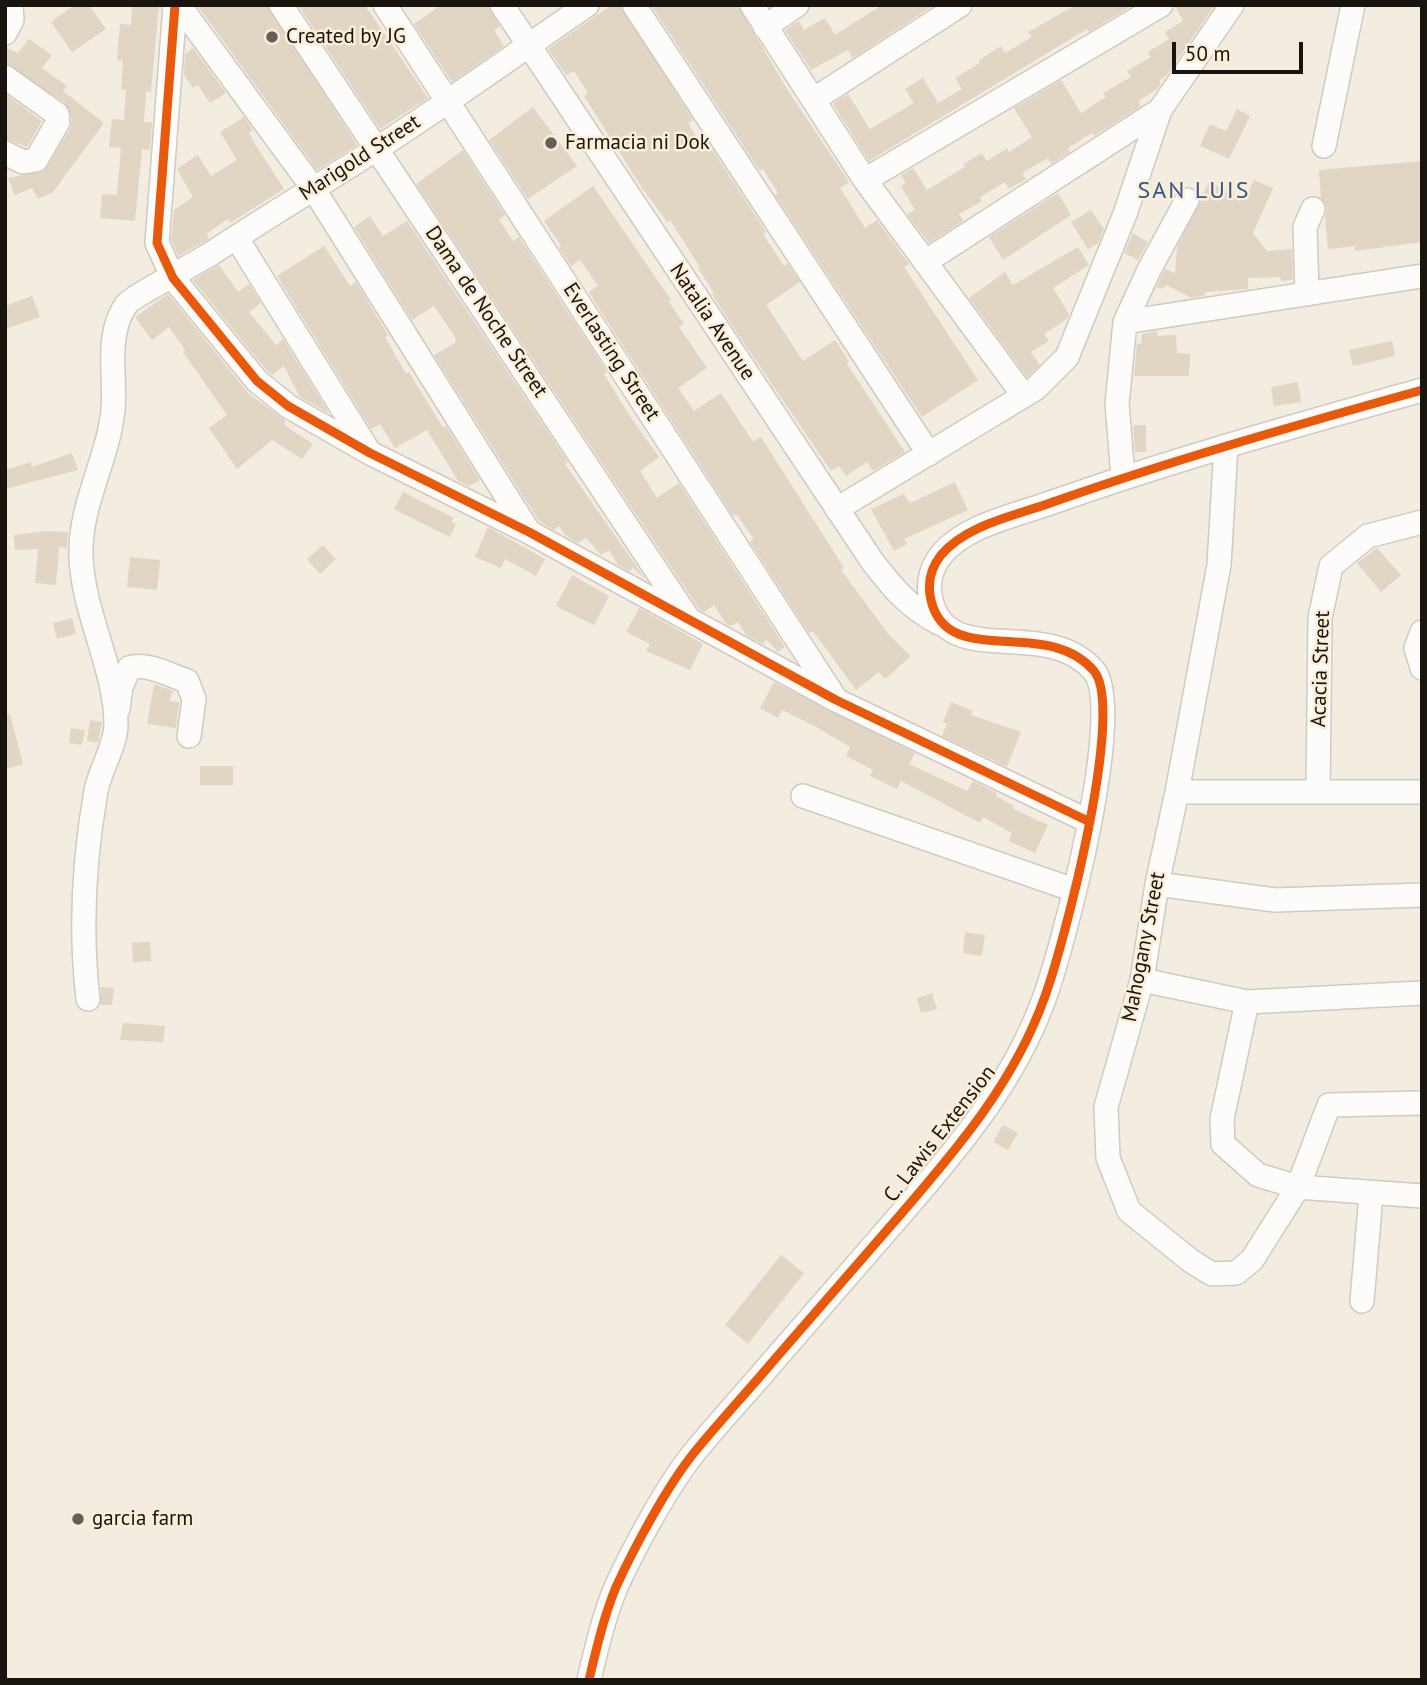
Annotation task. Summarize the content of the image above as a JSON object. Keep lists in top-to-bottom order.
{
  "streets": {
    "street": [
      "Marigold Street",
      "Dama de Noche Street",
      "Natalia Avenue",
      "Everlasting Street",
      "Acacia Street",
      "Mahogany Street",
      "C. Lawis Extension"
    ]
  },
  "crossings": [
    ["Marigold Street", "Dama de Noche Street"],
    ["Marigold Street", "Natalia Avenue"],
    ["Marigold Street", "Everlasting Street"],
    ["Natalia Avenue", "C. Lawis Extension"]
  ],
  "districts": ["SAN LUIS"],
  "places": ["Created by JG", "Farmacia ni Dok", "garcia farm"],
  "scale_bar": "50 m"
}
